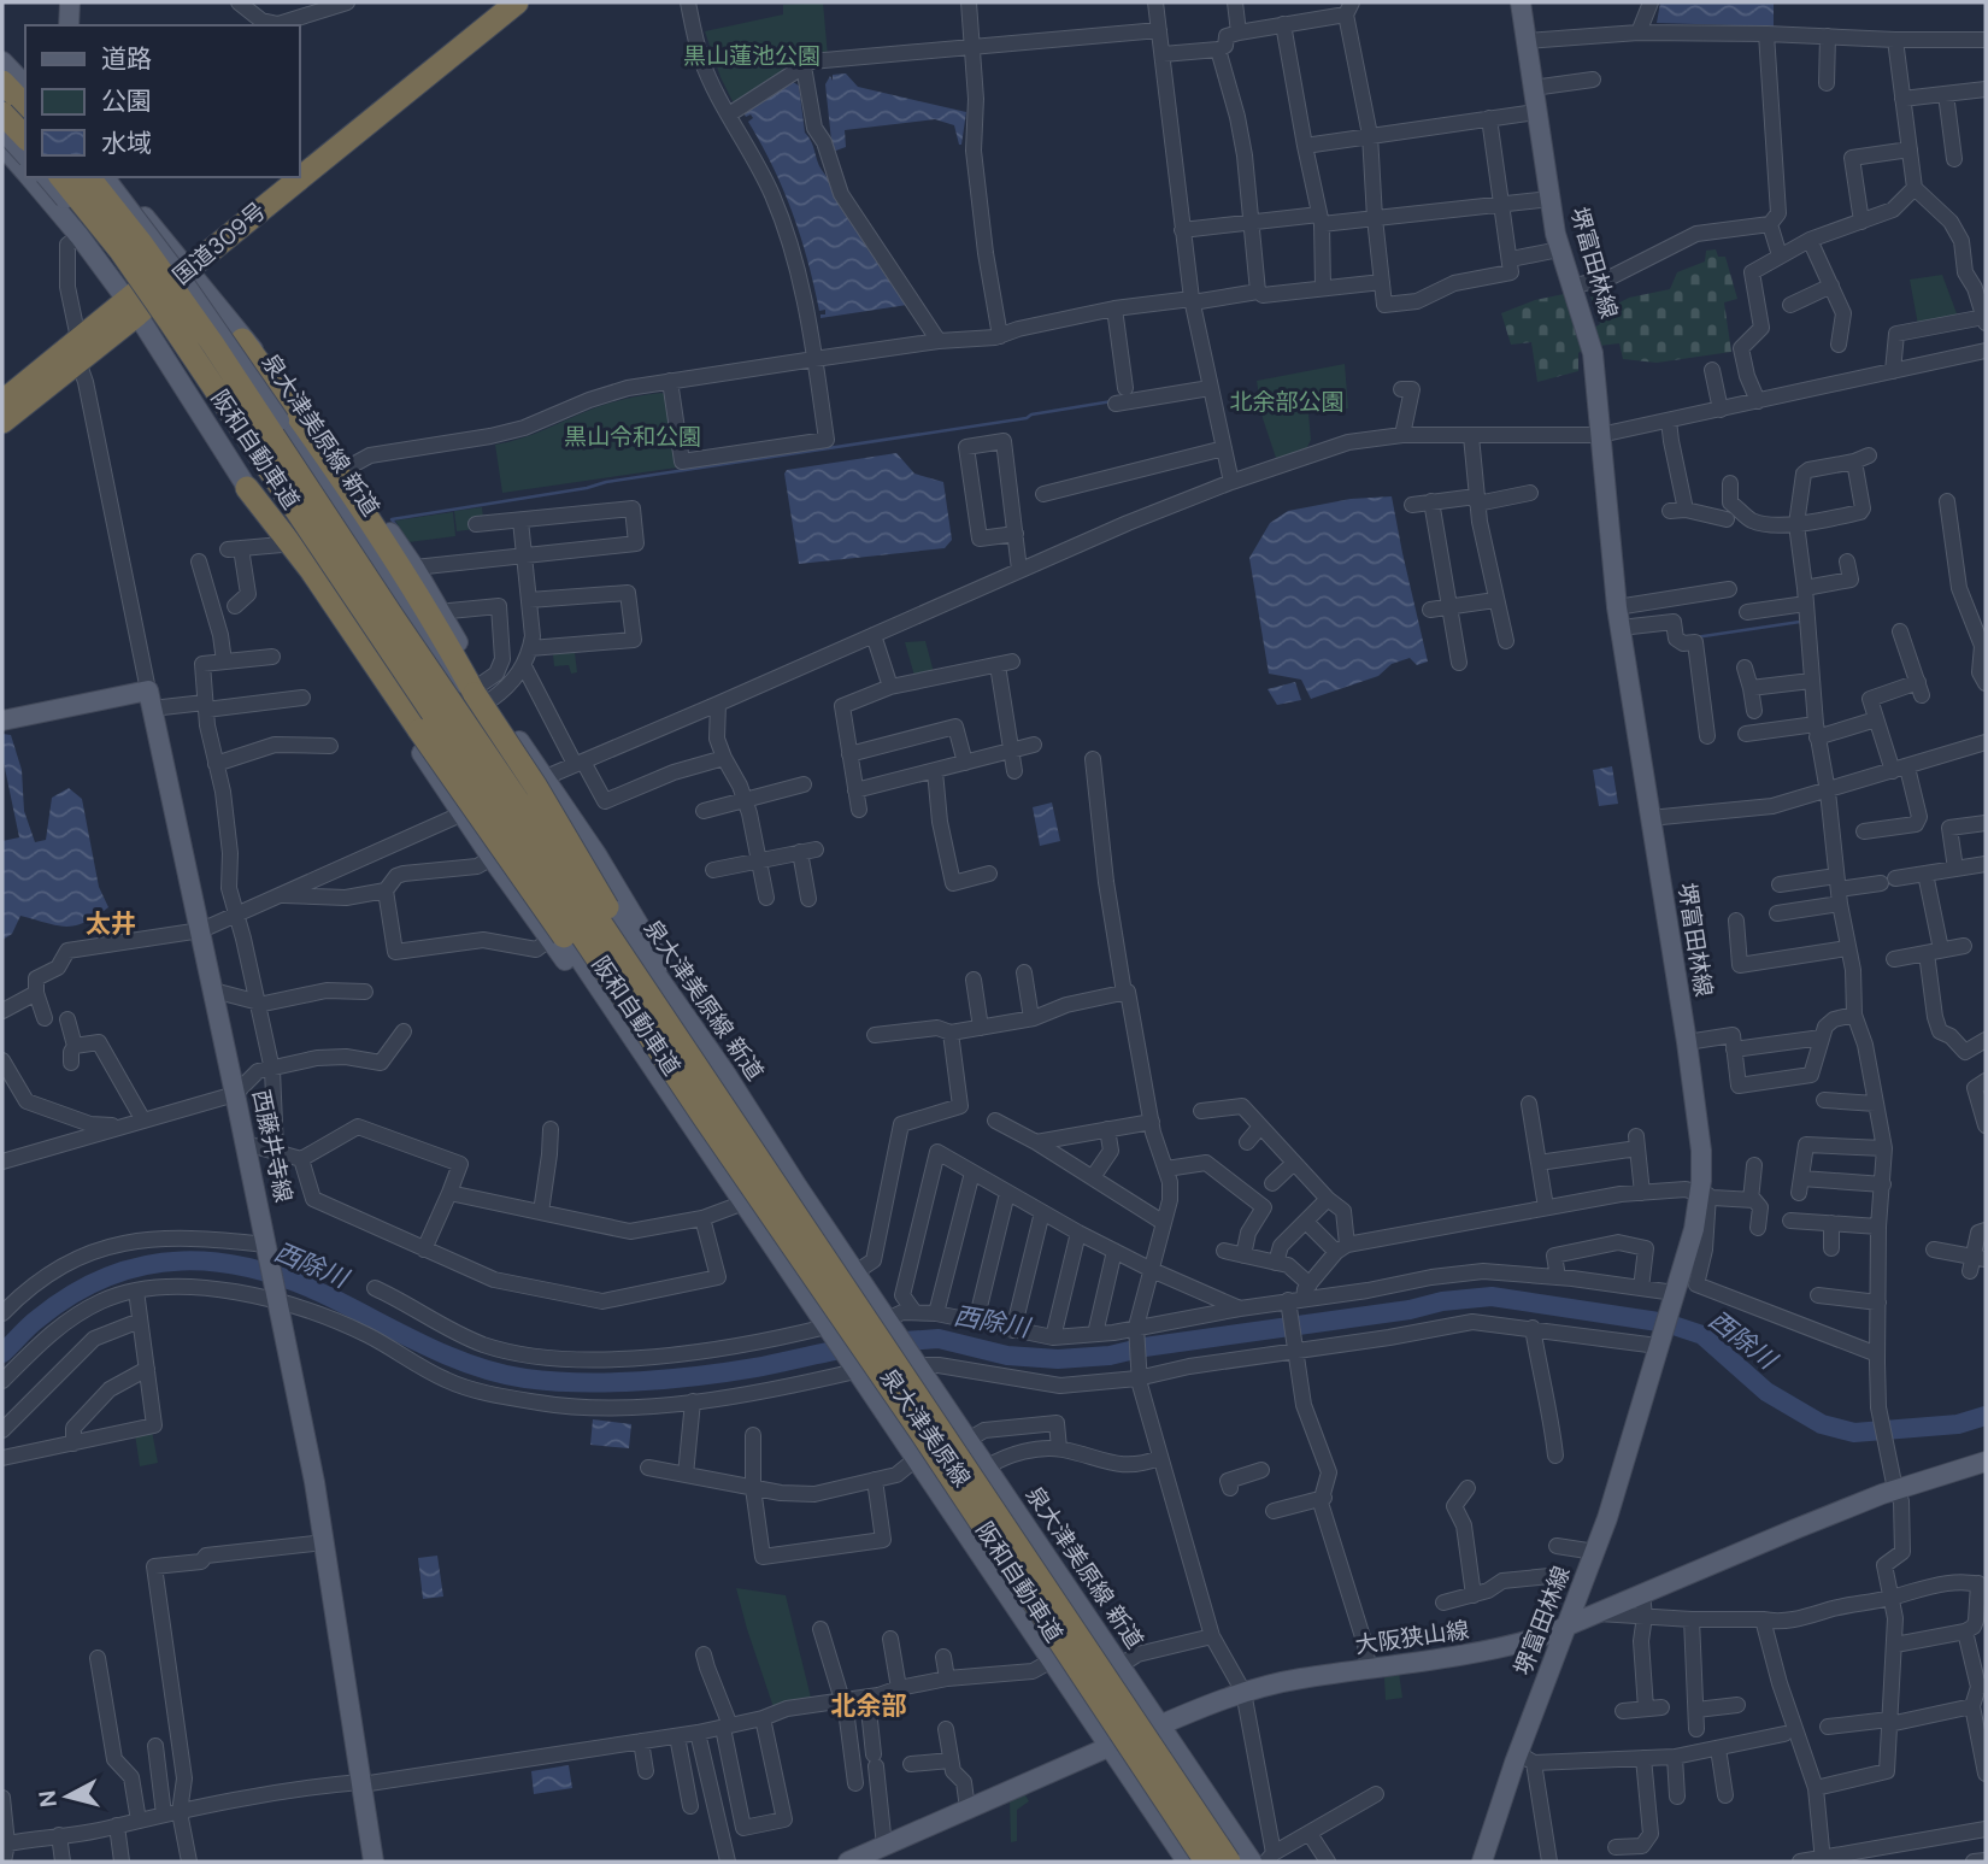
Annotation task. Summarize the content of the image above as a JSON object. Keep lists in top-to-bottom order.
{
  "streets": {
    "highway": ["国道309号", "阪和自動車道"],
    "main road": [
      "堺富田林線",
      "泉大津美原線 新道",
      "西藤井寺線",
      "泉大津美原線",
      "大阪狭山線"
    ]
  },
  "crossings": [
    ["堺富田林線", "大阪狭山線"],
    ["泉大津美原線 新道", "大阪狭山線"]
  ],
  "districts": ["太井", "北余部"],
  "water": ["西除川"],
  "parks": ["黒山蓮池公園", "北余部公園", "黒山令和公園"],
  "legend": ["道路", "公園", "水域"],
  "north": "left"
}
